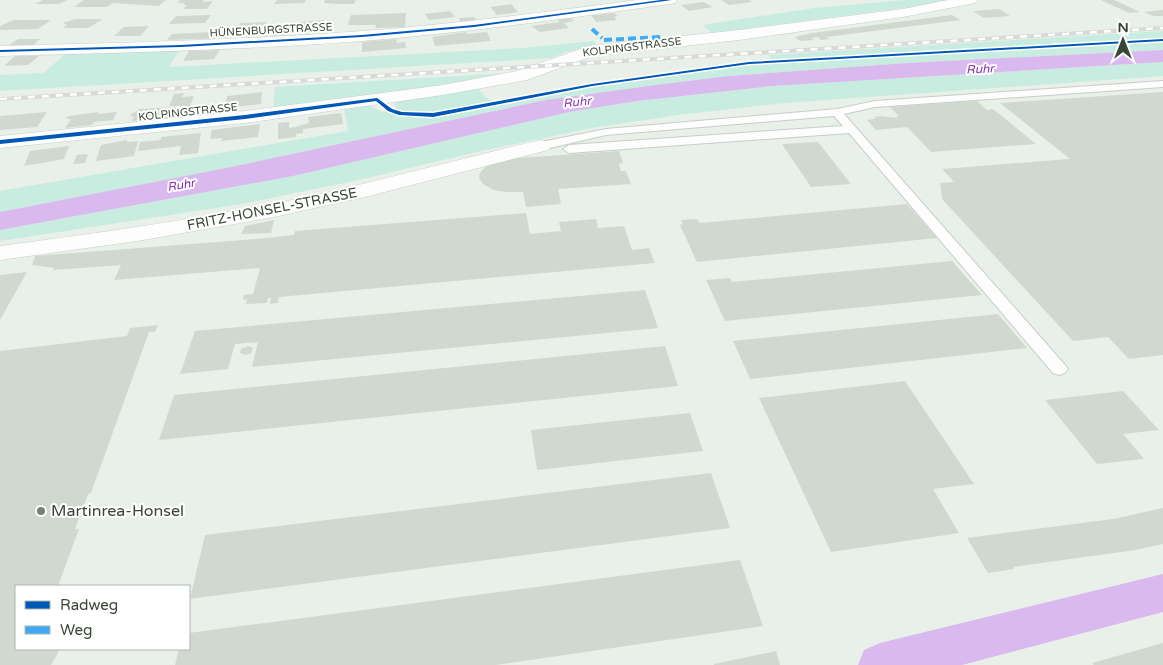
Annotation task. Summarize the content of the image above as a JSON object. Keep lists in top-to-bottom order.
{
  "streets": {
    "street": ["HÜNENBURGSTRASSE", "KOLPINGSTRASSE", "FRITZ-HONSEL-STRASSE"]
  },
  "water": ["Ruhr"],
  "places": ["Martinrea-Honsel"],
  "legend": ["Radweg", "Weg"],
  "north": "top"
}
